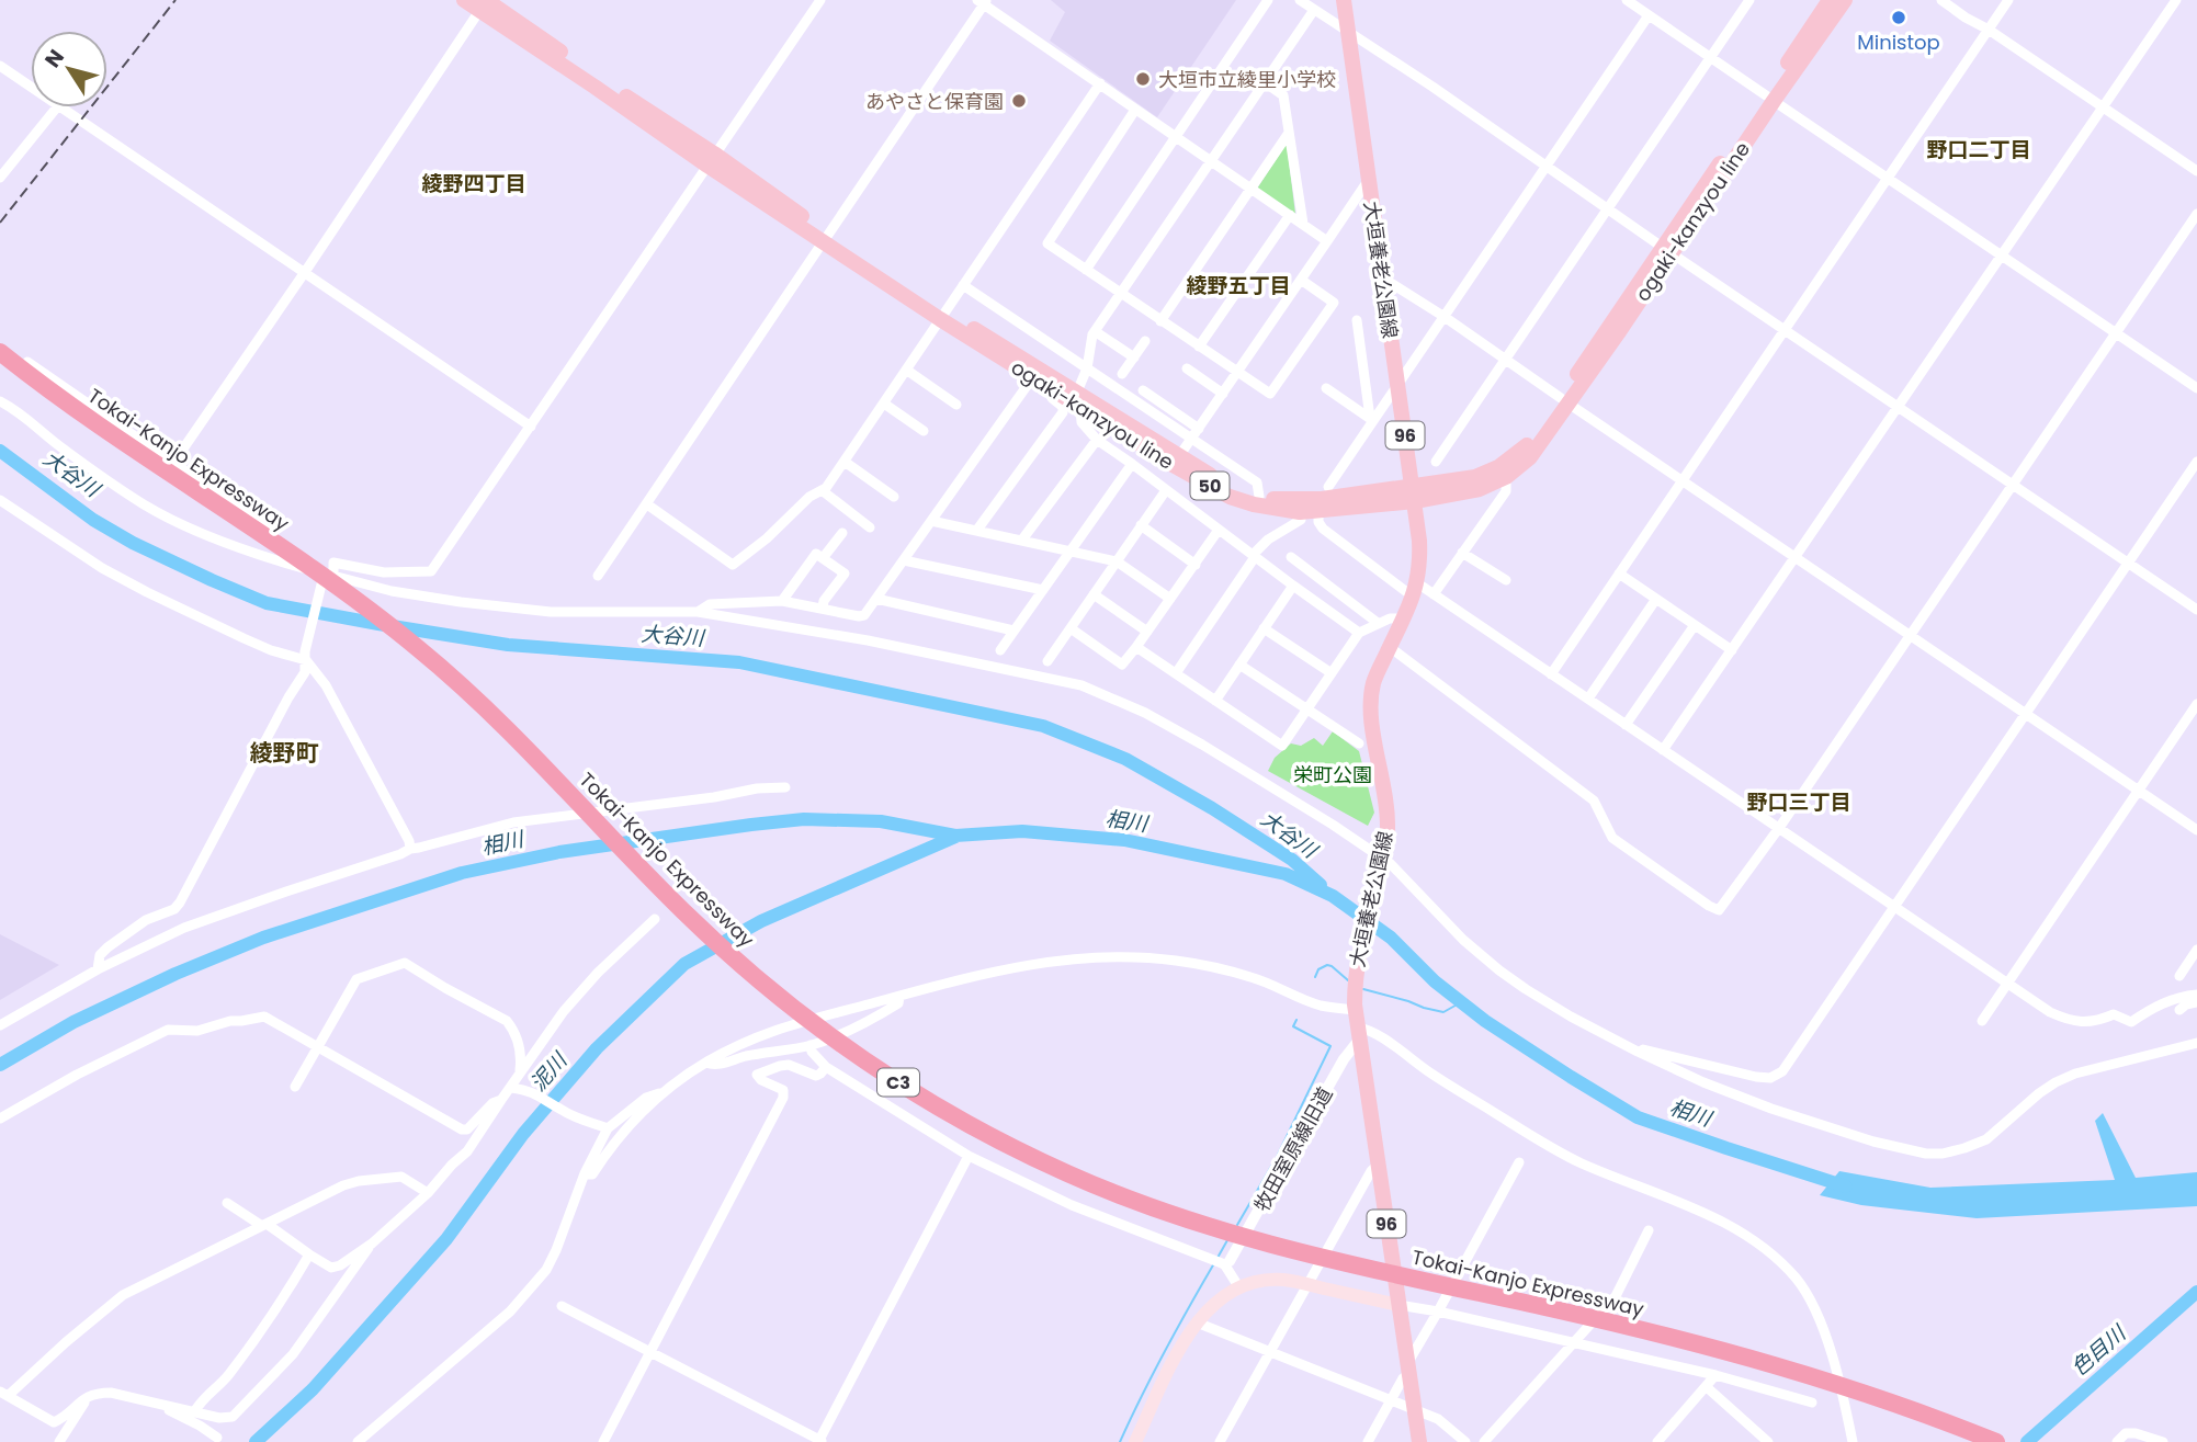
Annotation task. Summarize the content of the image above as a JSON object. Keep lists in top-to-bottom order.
{
  "streets": {
    "highway": ["Tokai-Kanjo Expressway", "C3"],
    "main road": [
      "ogaki-kanzyou line",
      "大垣養老公園線",
      "96",
      "50"
    ],
    "street": ["牧田室原線旧道"]
  },
  "crossings": [
    ["ogaki-kanzyou line", "大垣養老公園線"],
    ["大垣養老公園線", "牧田室原線旧道"]
  ],
  "districts": [
    "野口二丁目",
    "綾野四丁目",
    "綾野五丁目",
    "綾野町",
    "野口三丁目"
  ],
  "water": [
    "大谷川",
    "相川",
    "泥川",
    "色目川"
  ],
  "parks": ["栄町公園"],
  "places": ["Ministop", "大垣市立綾里小学校", "あやさと保育園"],
  "north": "top left"
}
